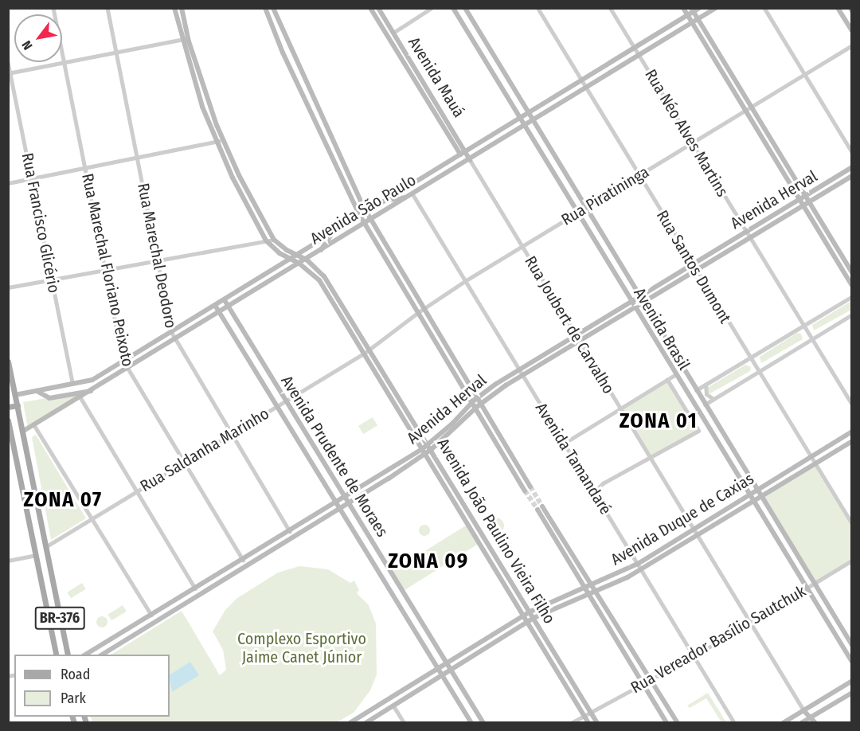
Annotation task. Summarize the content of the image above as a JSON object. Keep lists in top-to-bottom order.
{
  "streets": {
    "main road": [
      "Avenida Mauá",
      "Avenida Herval",
      "Avenida São Paulo",
      "Avenida Brasil",
      "Avenida Prudente de Moraes",
      "Avenida Duque de Caxias",
      "Avenida João Paulino Vieira Filho",
      "BR-376"
    ],
    "street": [
      "Rua Néo Alves Martins",
      "Rua Piratininga",
      "Rua Francisco Glicério",
      "Rua Marechal Deodoro",
      "Rua Santos Dumont",
      "Rua Marechal Floriano Peixoto",
      "Rua Joubert de Carvalho",
      "Rua Saldanha Marinho",
      "Avenida Tamandaré",
      "Rua Vereador Basílio Sautchuk"
    ]
  },
  "crossings": [
    ["Avenida Mauá", "Avenida São Paulo"],
    ["Avenida Mauá", "Rua Joubert de Carvalho"],
    ["Rua Néo Alves Martins", "Rua Piratininga"],
    ["Rua Néo Alves Martins", "Avenida Herval"],
    ["Rua Néo Alves Martins", "Avenida São Paulo"],
    ["Rua Piratininga", "Rua Santos Dumont"],
    ["Rua Piratininga", "Rua Joubert de Carvalho"],
    ["Rua Piratininga", "Avenida Brasil"],
    ["Rua Piratininga", "Rua Saldanha Marinho"],
    ["Rua Piratininga", "Avenida Tamandaré"],
    ["Rua Piratininga", "Avenida João Paulino Vieira Filho"],
    ["Avenida Herval", "Rua Marechal Deodoro"],
    ["Avenida Herval", "Rua Santos Dumont"],
    ["Avenida Herval", "Rua Marechal Floriano Peixoto"],
    ["Avenida Herval", "Rua Joubert de Carvalho"],
    ["Avenida Herval", "Avenida Brasil"],
    ["Avenida Herval", "Avenida Prudente de Moraes"],
    ["Avenida Herval", "Avenida Tamandaré"],
    ["Avenida Herval", "Avenida João Paulino Vieira Filho"],
    ["Avenida São Paulo", "Rua Francisco Glicério"],
    ["Avenida São Paulo", "Rua Marechal Deodoro"],
    ["Avenida São Paulo", "Rua Santos Dumont"],
    ["Avenida São Paulo", "Rua Marechal Floriano Peixoto"],
    ["Avenida São Paulo", "Rua Joubert de Carvalho"],
    ["Avenida São Paulo", "Avenida Brasil"],
    ["Avenida São Paulo", "Avenida Prudente de Moraes"],
    ["Avenida São Paulo", "Avenida Tamandaré"],
    ["Avenida São Paulo", "Avenida João Paulino Vieira Filho"],
    ["Avenida São Paulo", "BR-376"],
    ["Rua Marechal Deodoro", "Rua Saldanha Marinho"],
    ["Rua Santos Dumont", "Avenida Duque de Caxias"],
    ["Rua Marechal Floriano Peixoto", "Rua Saldanha Marinho"],
    ["Rua Joubert de Carvalho", "Avenida Duque de Caxias"],
    ["Rua Joubert de Carvalho", "Rua Vereador Basílio Sautchuk"],
    ["Avenida Brasil", "Avenida Duque de Caxias"],
    ["Avenida Brasil", "Rua Vereador Basílio Sautchuk"],
    ["Rua Saldanha Marinho", "Avenida Prudente de Moraes"],
    ["Rua Saldanha Marinho", "Avenida João Paulino Vieira Filho"],
    ["Rua Saldanha Marinho", "BR-376"],
    ["Avenida Prudente de Moraes", "Avenida Duque de Caxias"],
    ["Avenida Tamandaré", "Avenida Duque de Caxias"],
    ["Avenida Tamandaré", "Rua Vereador Basílio Sautchuk"],
    ["Avenida Duque de Caxias", "Avenida João Paulino Vieira Filho"],
    ["Avenida João Paulino Vieira Filho", "Rua Vereador Basílio Sautchuk"]
  ],
  "districts": ["ZONA 01", "ZONA 07", "ZONA 09"],
  "parks": ["Complexo Esportivo Jaime Canet Júnior"],
  "legend": ["Road", "Park"],
  "north": "bottom left"
}
